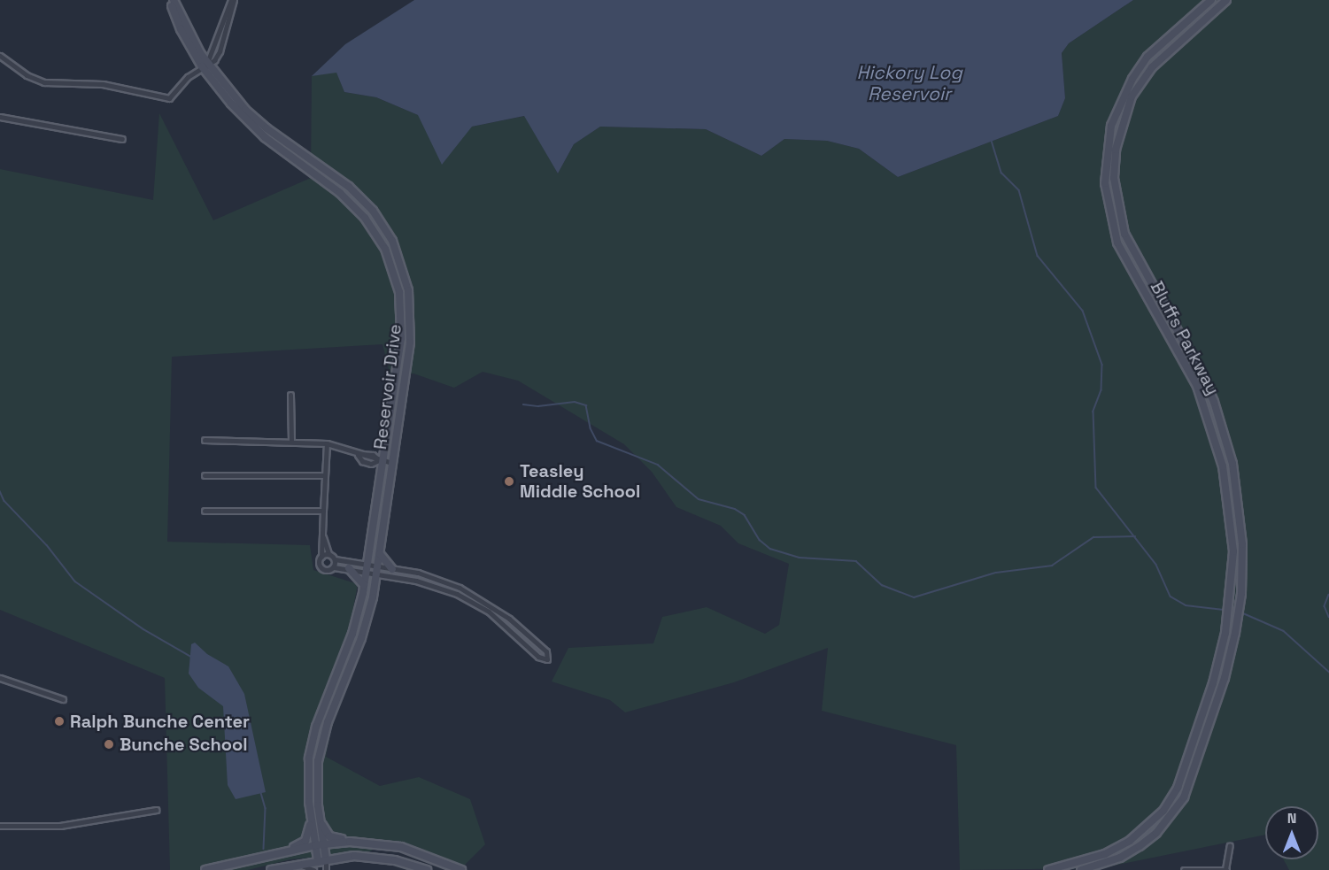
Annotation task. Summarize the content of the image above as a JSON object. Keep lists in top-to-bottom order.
{
  "streets": {
    "street": ["Bluffs Parkway", "Reservoir Drive"]
  },
  "water": ["Hickory Log Reservoir"],
  "places": ["Teasley Middle School", "Ralph Bunche Center", "Bunche School"],
  "north": "top"
}
